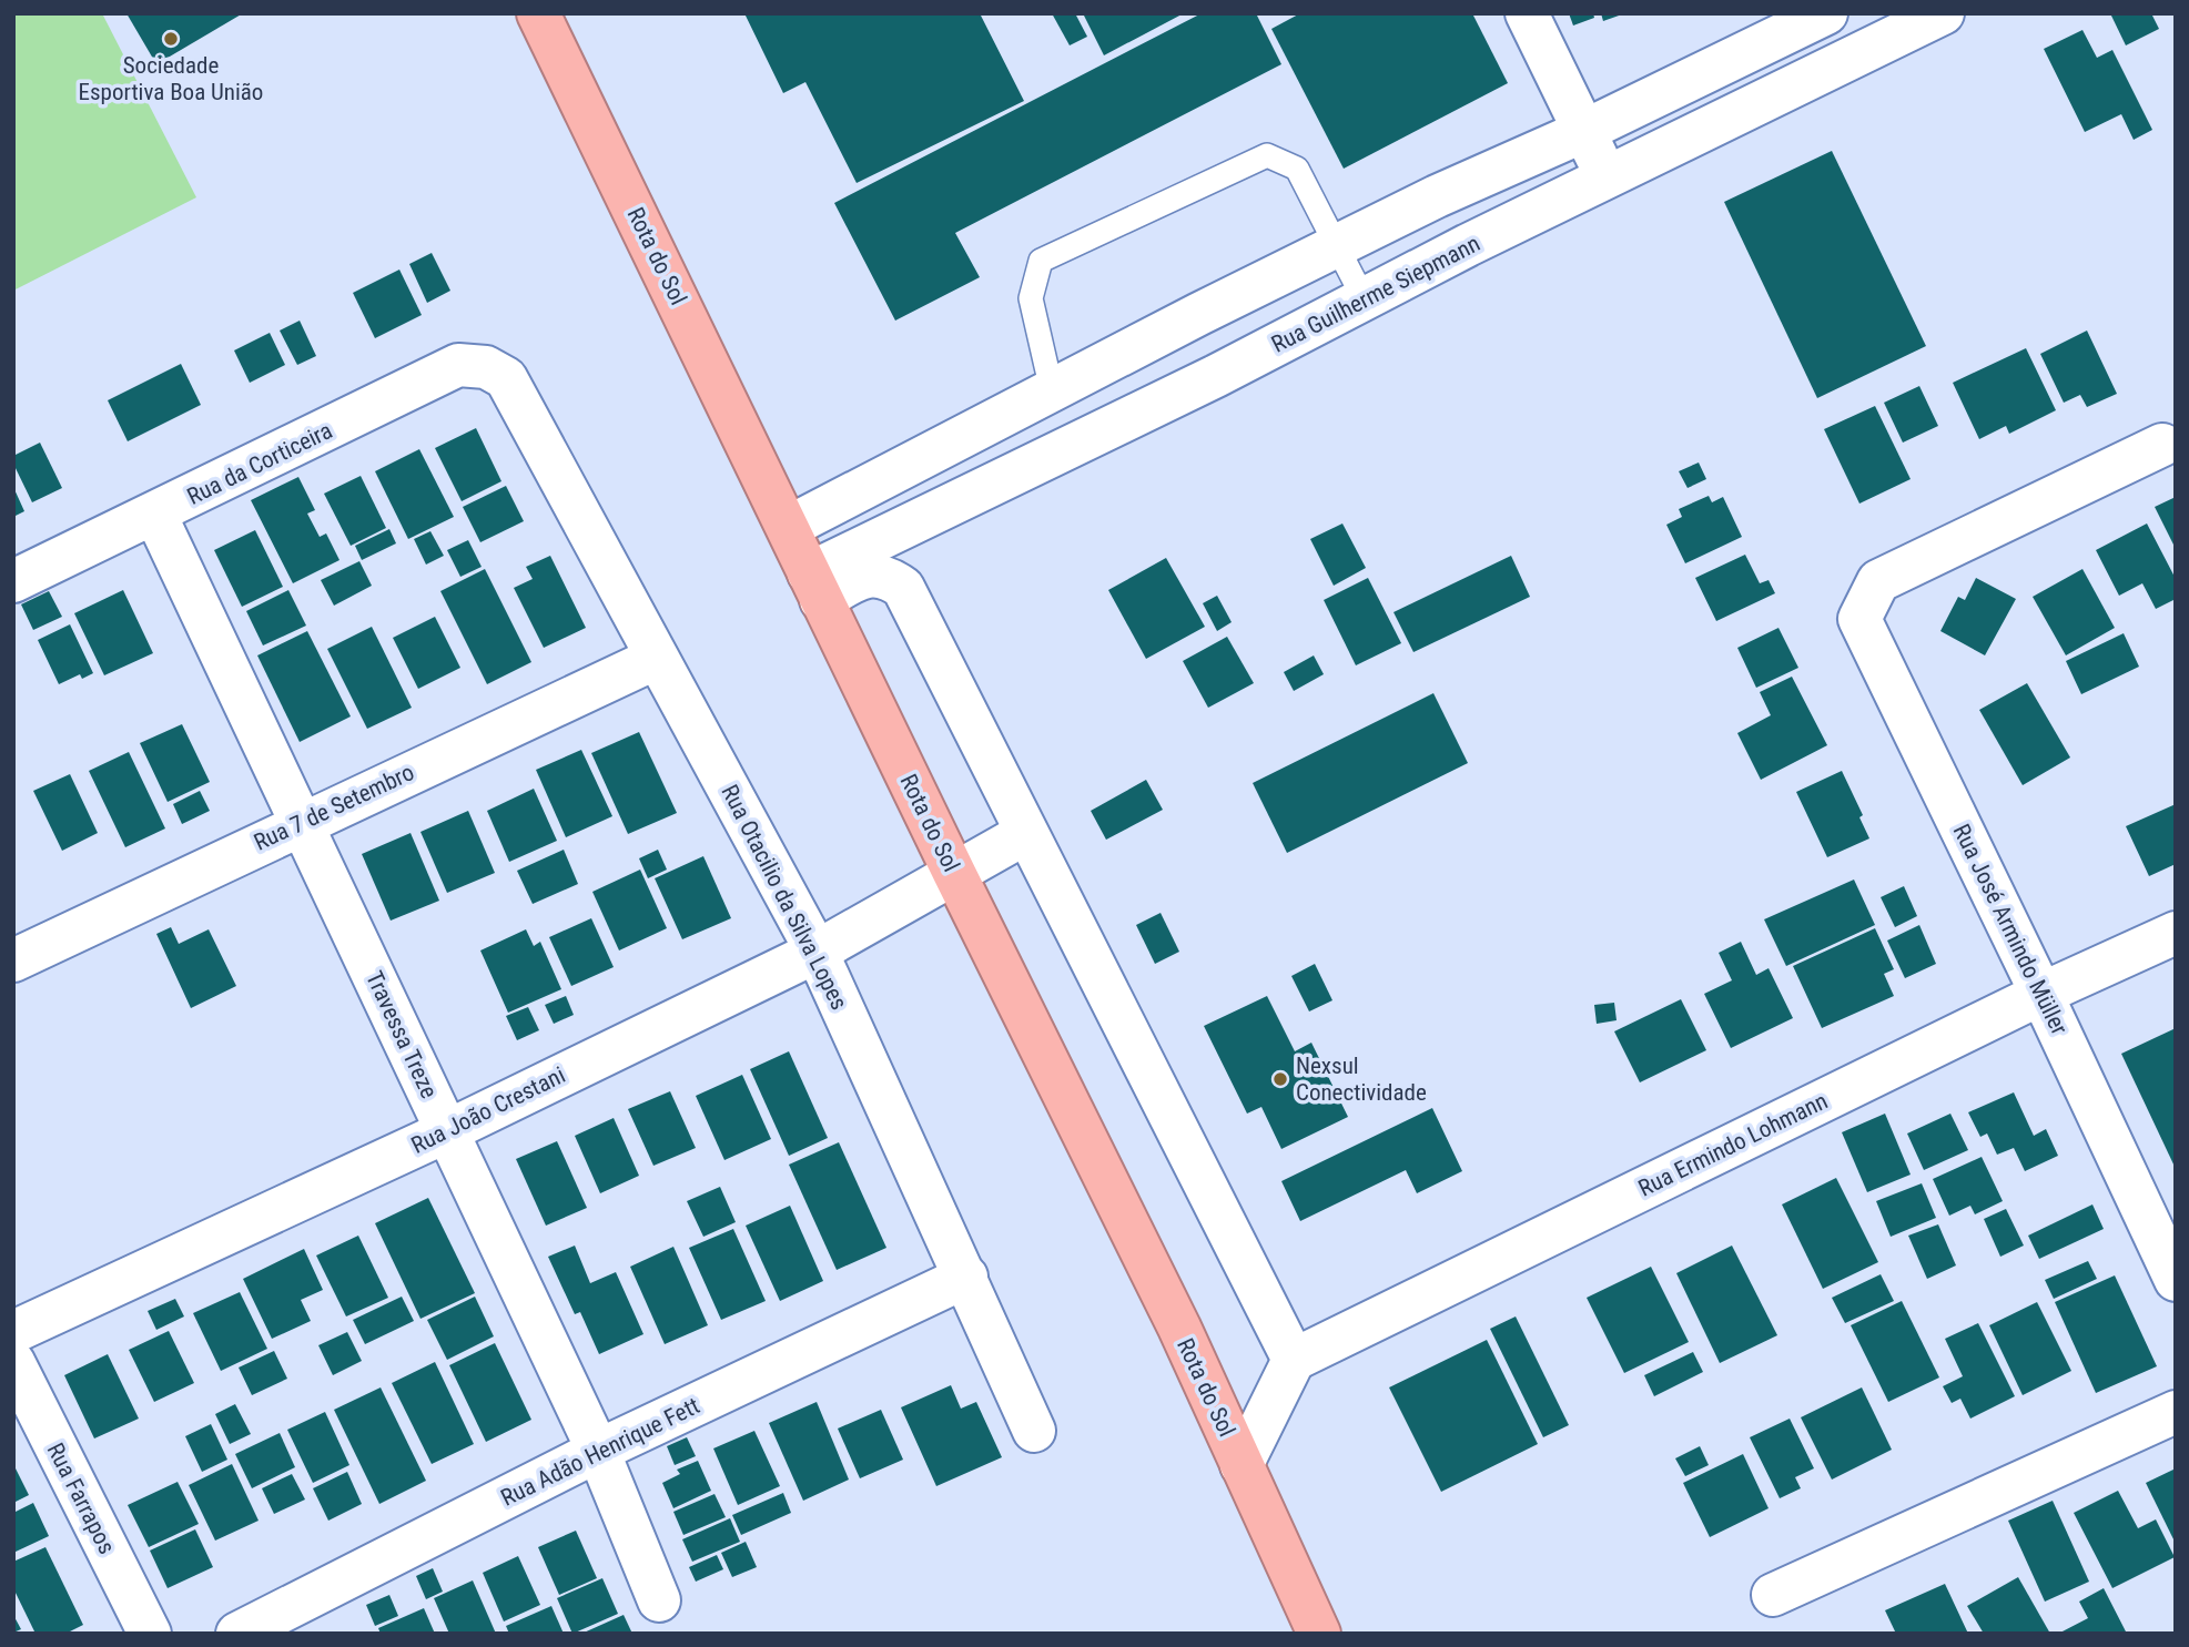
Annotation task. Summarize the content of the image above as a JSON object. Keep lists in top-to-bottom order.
{
  "streets": {
    "highway": ["Rota do Sol"],
    "street": [
      "Rua Guilherme Siepmann",
      "Rua da Corticeira",
      "Rua 7 de Setembro",
      "Rua Otacilio da Silva Lopes",
      "Rua José Armindo Müller",
      "Travessa Treze",
      "Rua João Crestani",
      "Rua Ermindo Lohmann",
      "Rua Adão Henrique Fett",
      "Rua Farrapos"
    ]
  },
  "crossings": [
    ["Rota do Sol", "Rua Guilherme Siepmann"],
    ["Rota do Sol", "Rua João Crestani"],
    ["Rua da Corticeira", "Rua Otacilio da Silva Lopes"],
    ["Rua da Corticeira", "Travessa Treze"],
    ["Rua 7 de Setembro", "Rua Otacilio da Silva Lopes"],
    ["Rua 7 de Setembro", "Travessa Treze"],
    ["Rua Otacilio da Silva Lopes", "Rua João Crestani"],
    ["Rua Otacilio da Silva Lopes", "Rua Adão Henrique Fett"],
    ["Rua José Armindo Müller", "Rua Ermindo Lohmann"],
    ["Travessa Treze", "Rua João Crestani"],
    ["Travessa Treze", "Rua Adão Henrique Fett"]
  ],
  "places": ["Sociedade Esportiva Boa União", "Nexsul Conectividade"]
}
